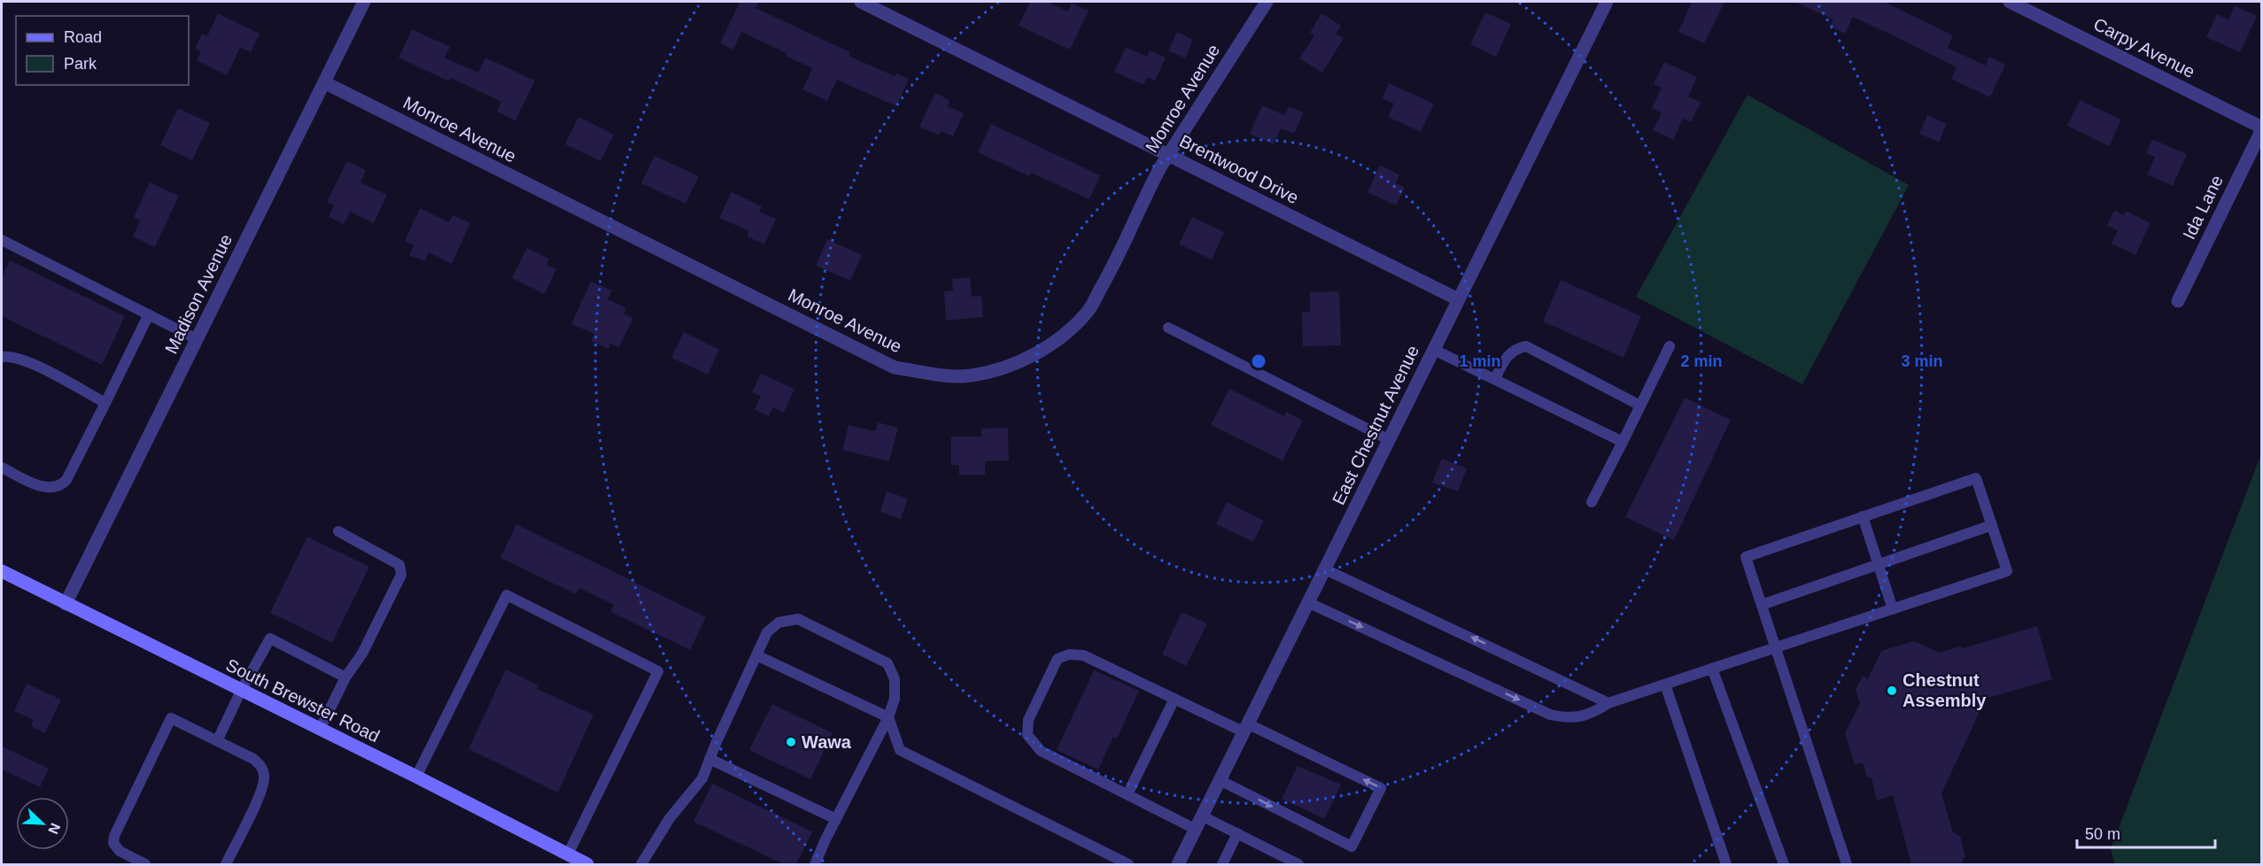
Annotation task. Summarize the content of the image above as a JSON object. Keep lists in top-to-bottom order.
{
  "streets": {
    "main road": ["South Brewster Road"],
    "street": [
      "Carpy Avenue",
      "Monroe Avenue",
      "Brentwood Drive",
      "Ida Lane",
      "Madison Avenue",
      "East Chestnut Avenue"
    ]
  },
  "crossings": [
    ["Carpy Avenue", "Ida Lane"],
    ["Monroe Avenue", "Brentwood Drive"],
    ["Monroe Avenue", "Madison Avenue"],
    ["Brentwood Drive", "East Chestnut Avenue"],
    ["Madison Avenue", "South Brewster Road"]
  ],
  "places": ["Chestnut Assembly", "Wawa"],
  "legend": ["Road", "Park"],
  "scale_bar": "50 m",
  "north": "bottom right",
  "rings": ["1 min", "2 min", "3 min"]
}
